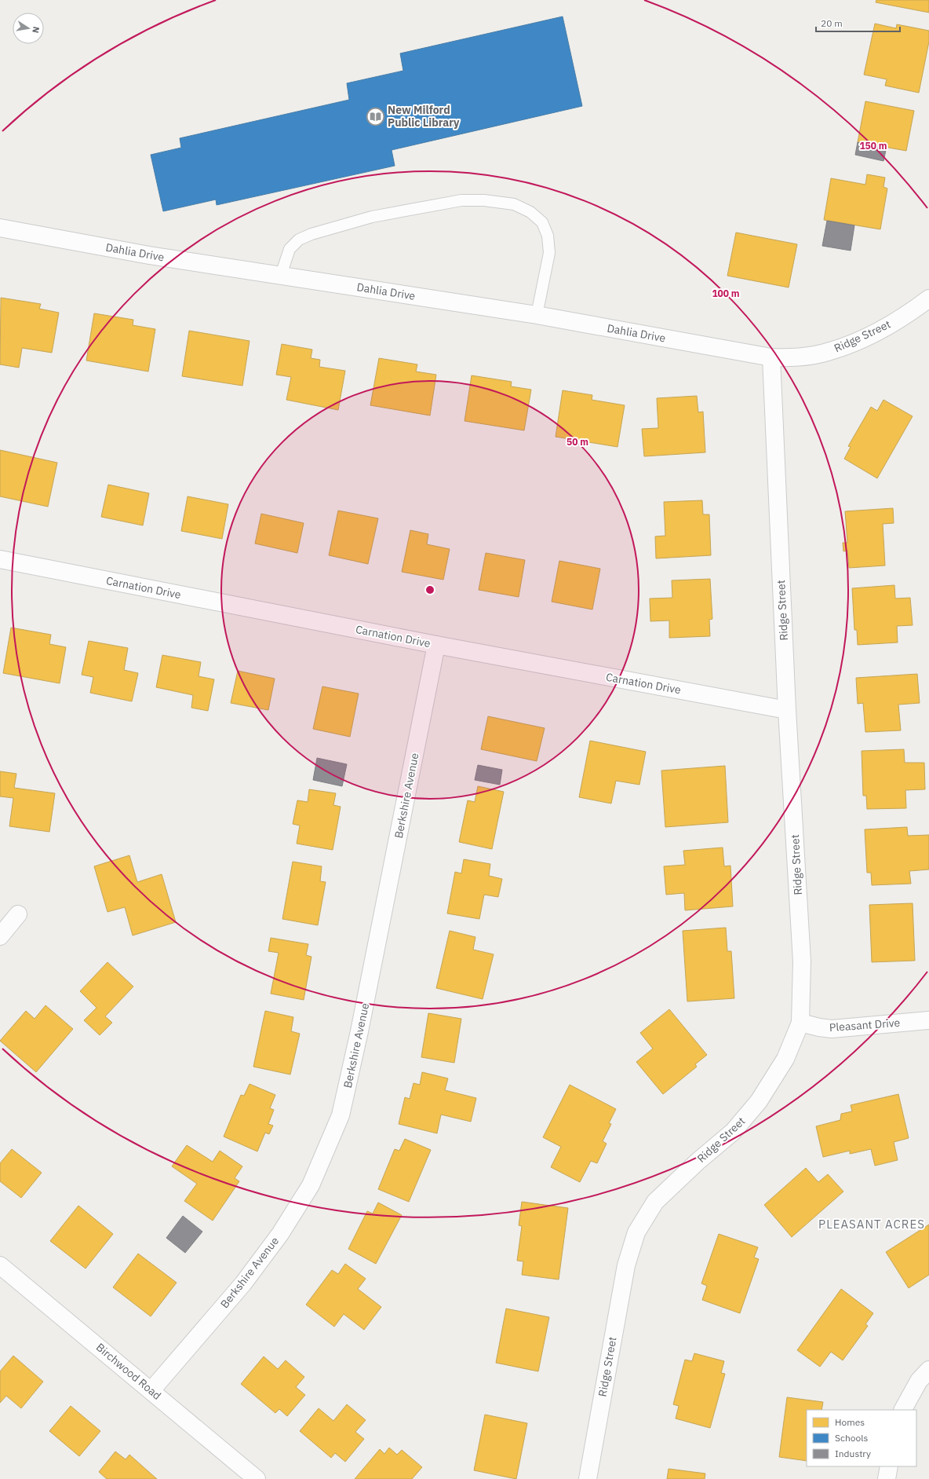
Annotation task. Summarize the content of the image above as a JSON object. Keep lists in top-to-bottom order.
{
  "streets": {
    "street": [
      "Dahlia Drive",
      "Ridge Street",
      "Carnation Drive",
      "Berkshire Avenue",
      "Pleasant Drive",
      "Birchwood Road"
    ]
  },
  "crossings": [
    ["Dahlia Drive", "Ridge Street"],
    ["Ridge Street", "Carnation Drive"],
    ["Ridge Street", "Pleasant Drive"],
    ["Carnation Drive", "Berkshire Avenue"],
    ["Berkshire Avenue", "Birchwood Road"]
  ],
  "districts": ["PLEASANT ACRES"],
  "places": {
    "library": ["New Milford Public Library"]
  },
  "legend": ["Homes", "Schools", "Industry"],
  "scale_bar": "20 m",
  "north": "right",
  "rings": ["150 m", "100 m", "50 m"]
}
